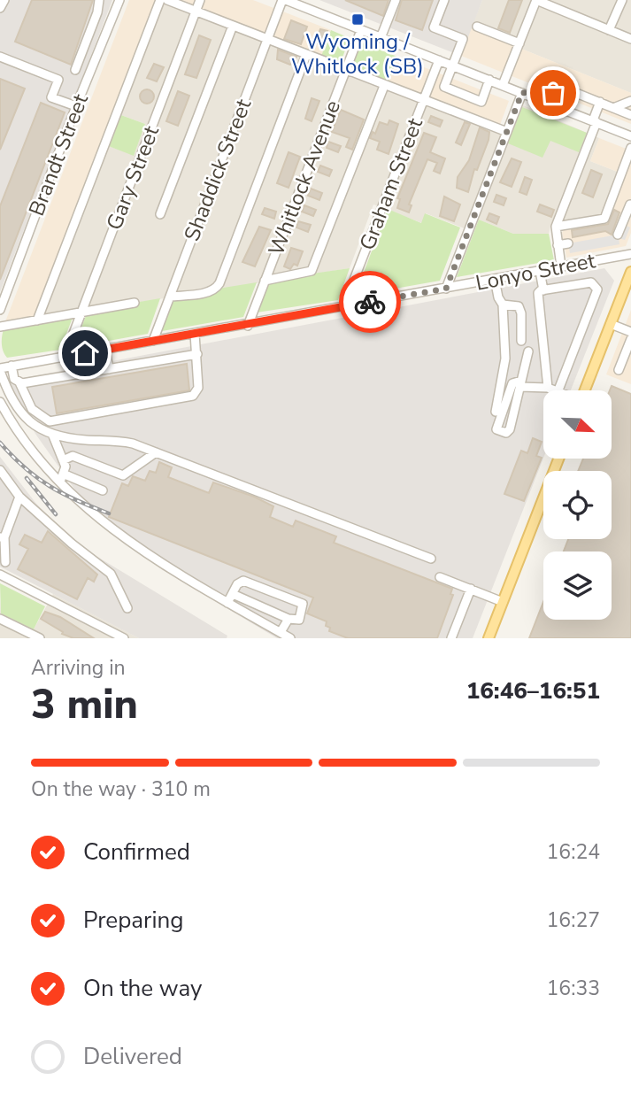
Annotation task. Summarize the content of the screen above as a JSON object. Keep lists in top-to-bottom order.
{
  "streets": {
    "street": [
      "Brandt Street",
      "Shaddick Street",
      "Gary Street",
      "Whitlock Avenue",
      "Graham Street",
      "Lonyo Street"
    ]
  },
  "crossings": [
    ["Shaddick Street", "Lonyo Street"],
    ["Gary Street", "Lonyo Street"],
    ["Whitlock Avenue", "Lonyo Street"],
    ["Graham Street", "Lonyo Street"]
  ],
  "places": {
    "transit": ["Wyoming / Whitlock (SB)"]
  },
  "north": "bottom right",
  "page": {
    "heading": ["3 min", "Arriving in", "16:46–16:51"],
    "bar": "On the way · 310 m",
    "list": [
      ["Confirmed", "16:24"],
      ["Preparing", "16:27"],
      ["On the way", "16:33"],
      "Delivered"
    ]
  }
}
